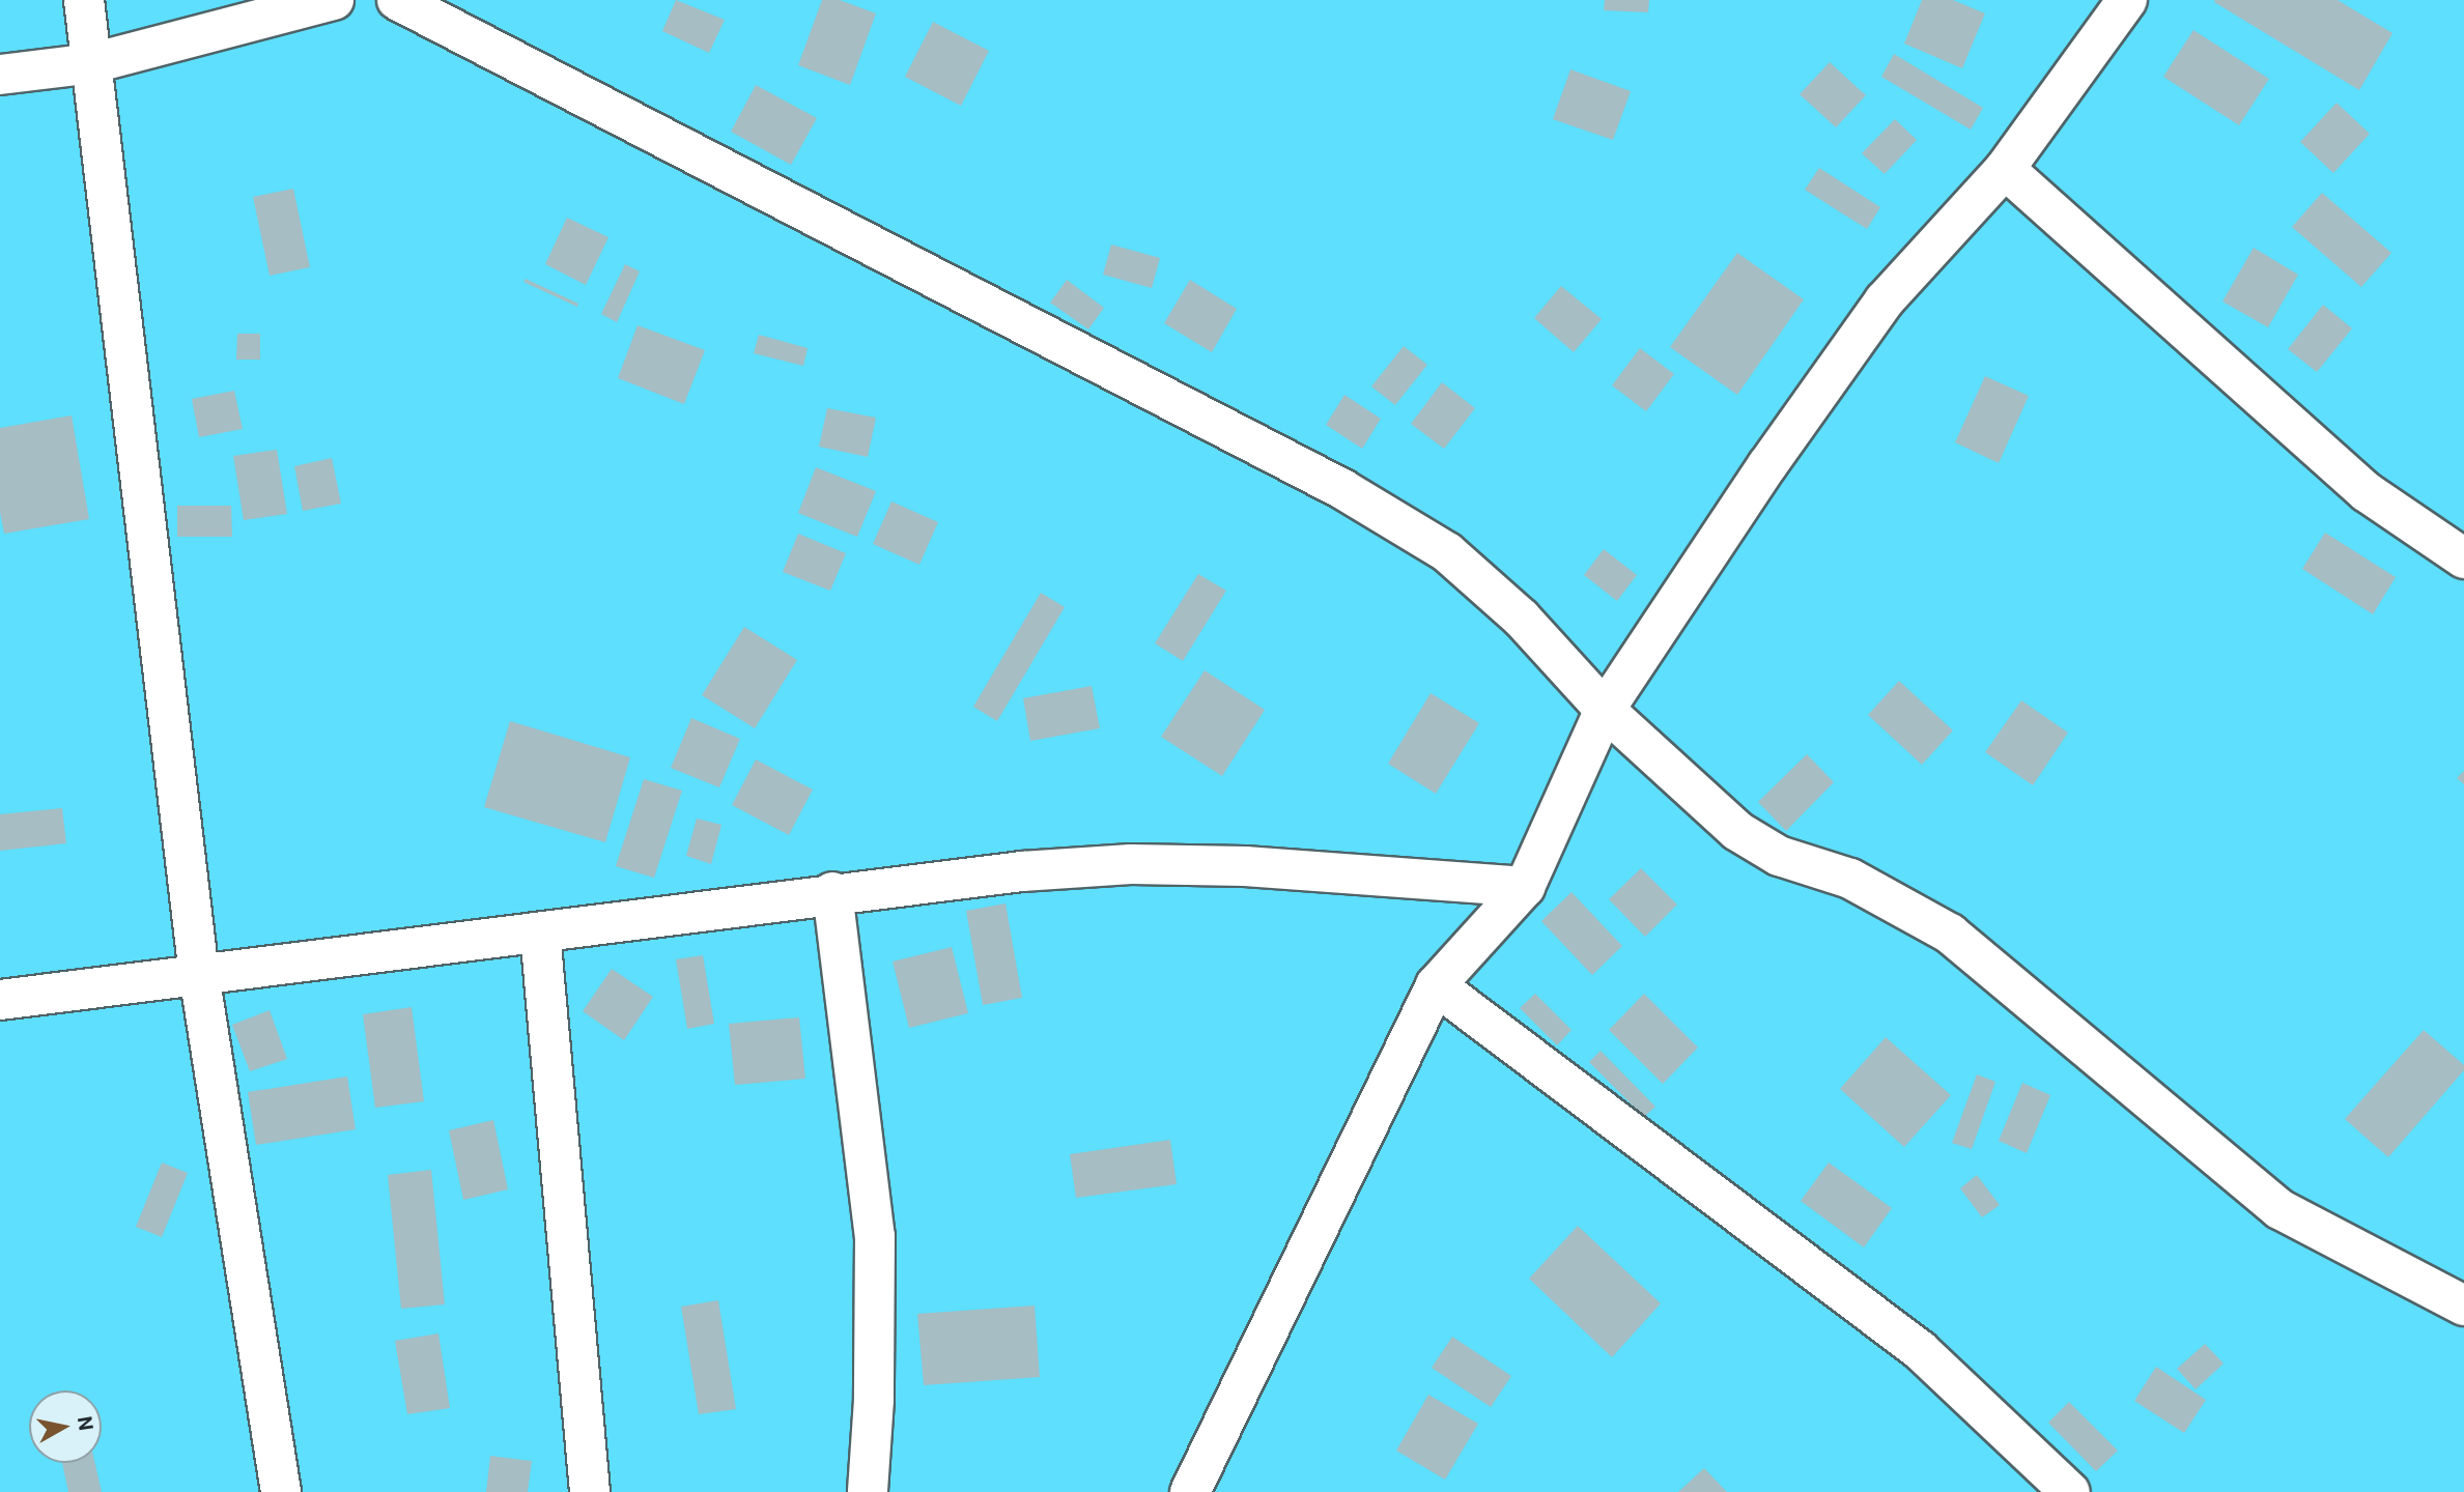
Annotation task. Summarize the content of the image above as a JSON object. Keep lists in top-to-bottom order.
{
  "north": "right"
}
